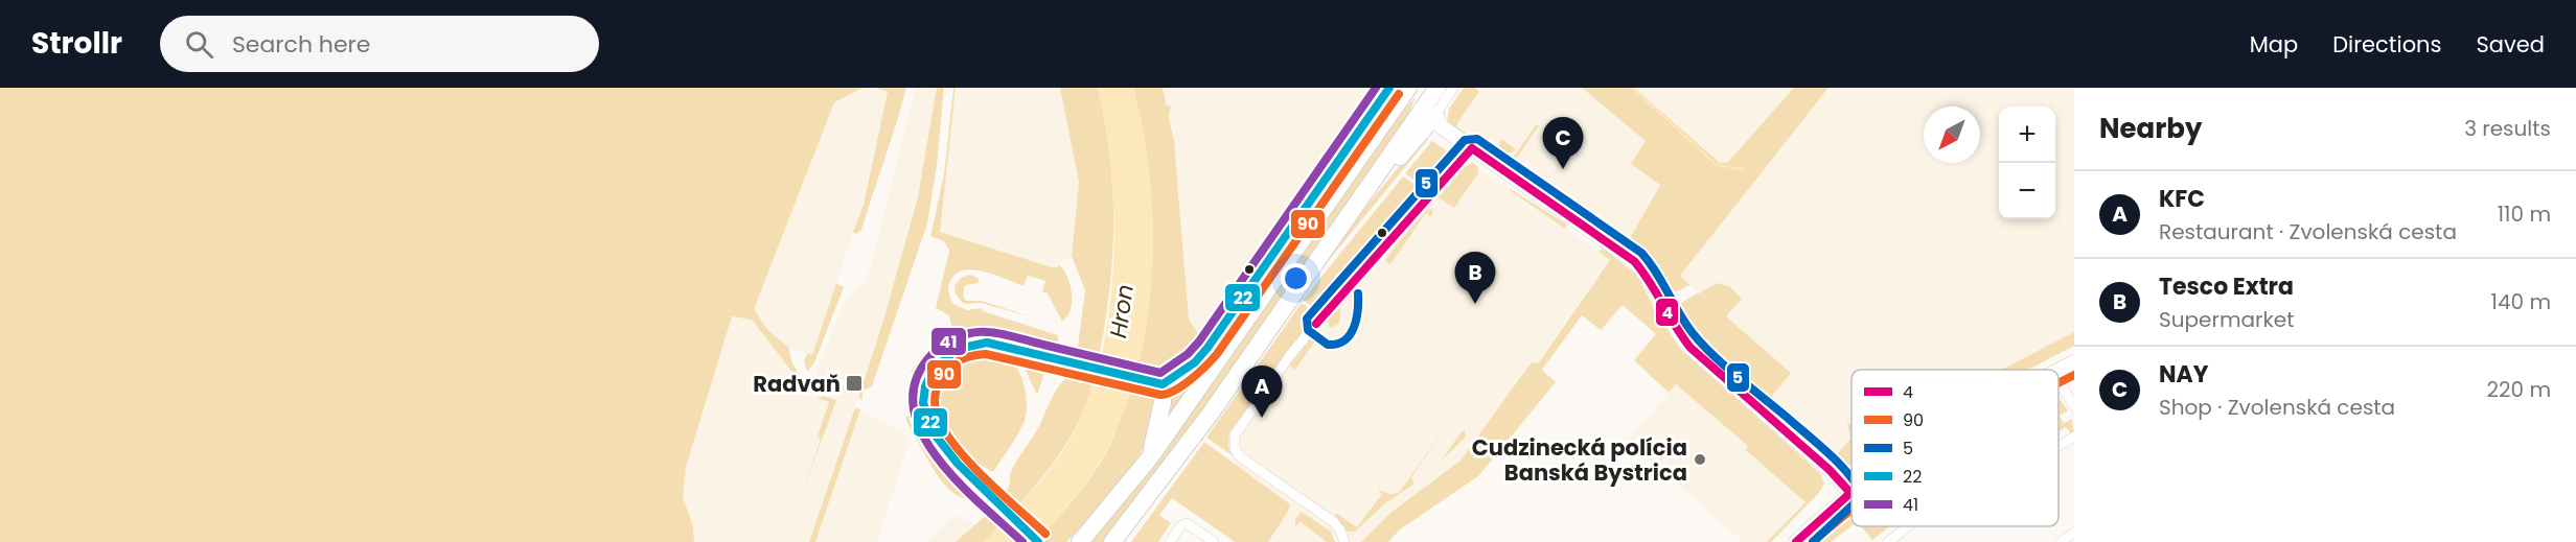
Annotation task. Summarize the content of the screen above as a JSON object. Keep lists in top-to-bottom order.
{
  "water": ["Hron"],
  "places": {
    "transit": ["Radvaň"],
    "other": ["Cudzinecká polícia Banská Bystrica"]
  },
  "lines": [
    "transit line 22",
    "transit line 41",
    "transit line 90",
    "transit line 5",
    "transit line 4"
  ],
  "legend": [
    "4",
    "90",
    "5",
    "22",
    "41"
  ],
  "north": "bottom left",
  "page": {
    "header": "Strollr",
    "search": "Search here",
    "nav": ["Map", "Directions", "Saved"],
    "heading": ["Nearby", "3 results"],
    "map_buttons": ["+", "−"],
    "pins": ["C", "B", "A"],
    "list": [
      {
        "mark": "A",
        "name": "KFC",
        "note": "Restaurant · Zvolenská cesta",
        "value": "110 m"
      },
      {
        "mark": "B",
        "name": "Tesco Extra",
        "note": "Supermarket",
        "value": "140 m"
      },
      {
        "mark": "C",
        "name": "NAY",
        "note": "Shop · Zvolenská cesta",
        "value": "220 m"
      }
    ]
  }
}
